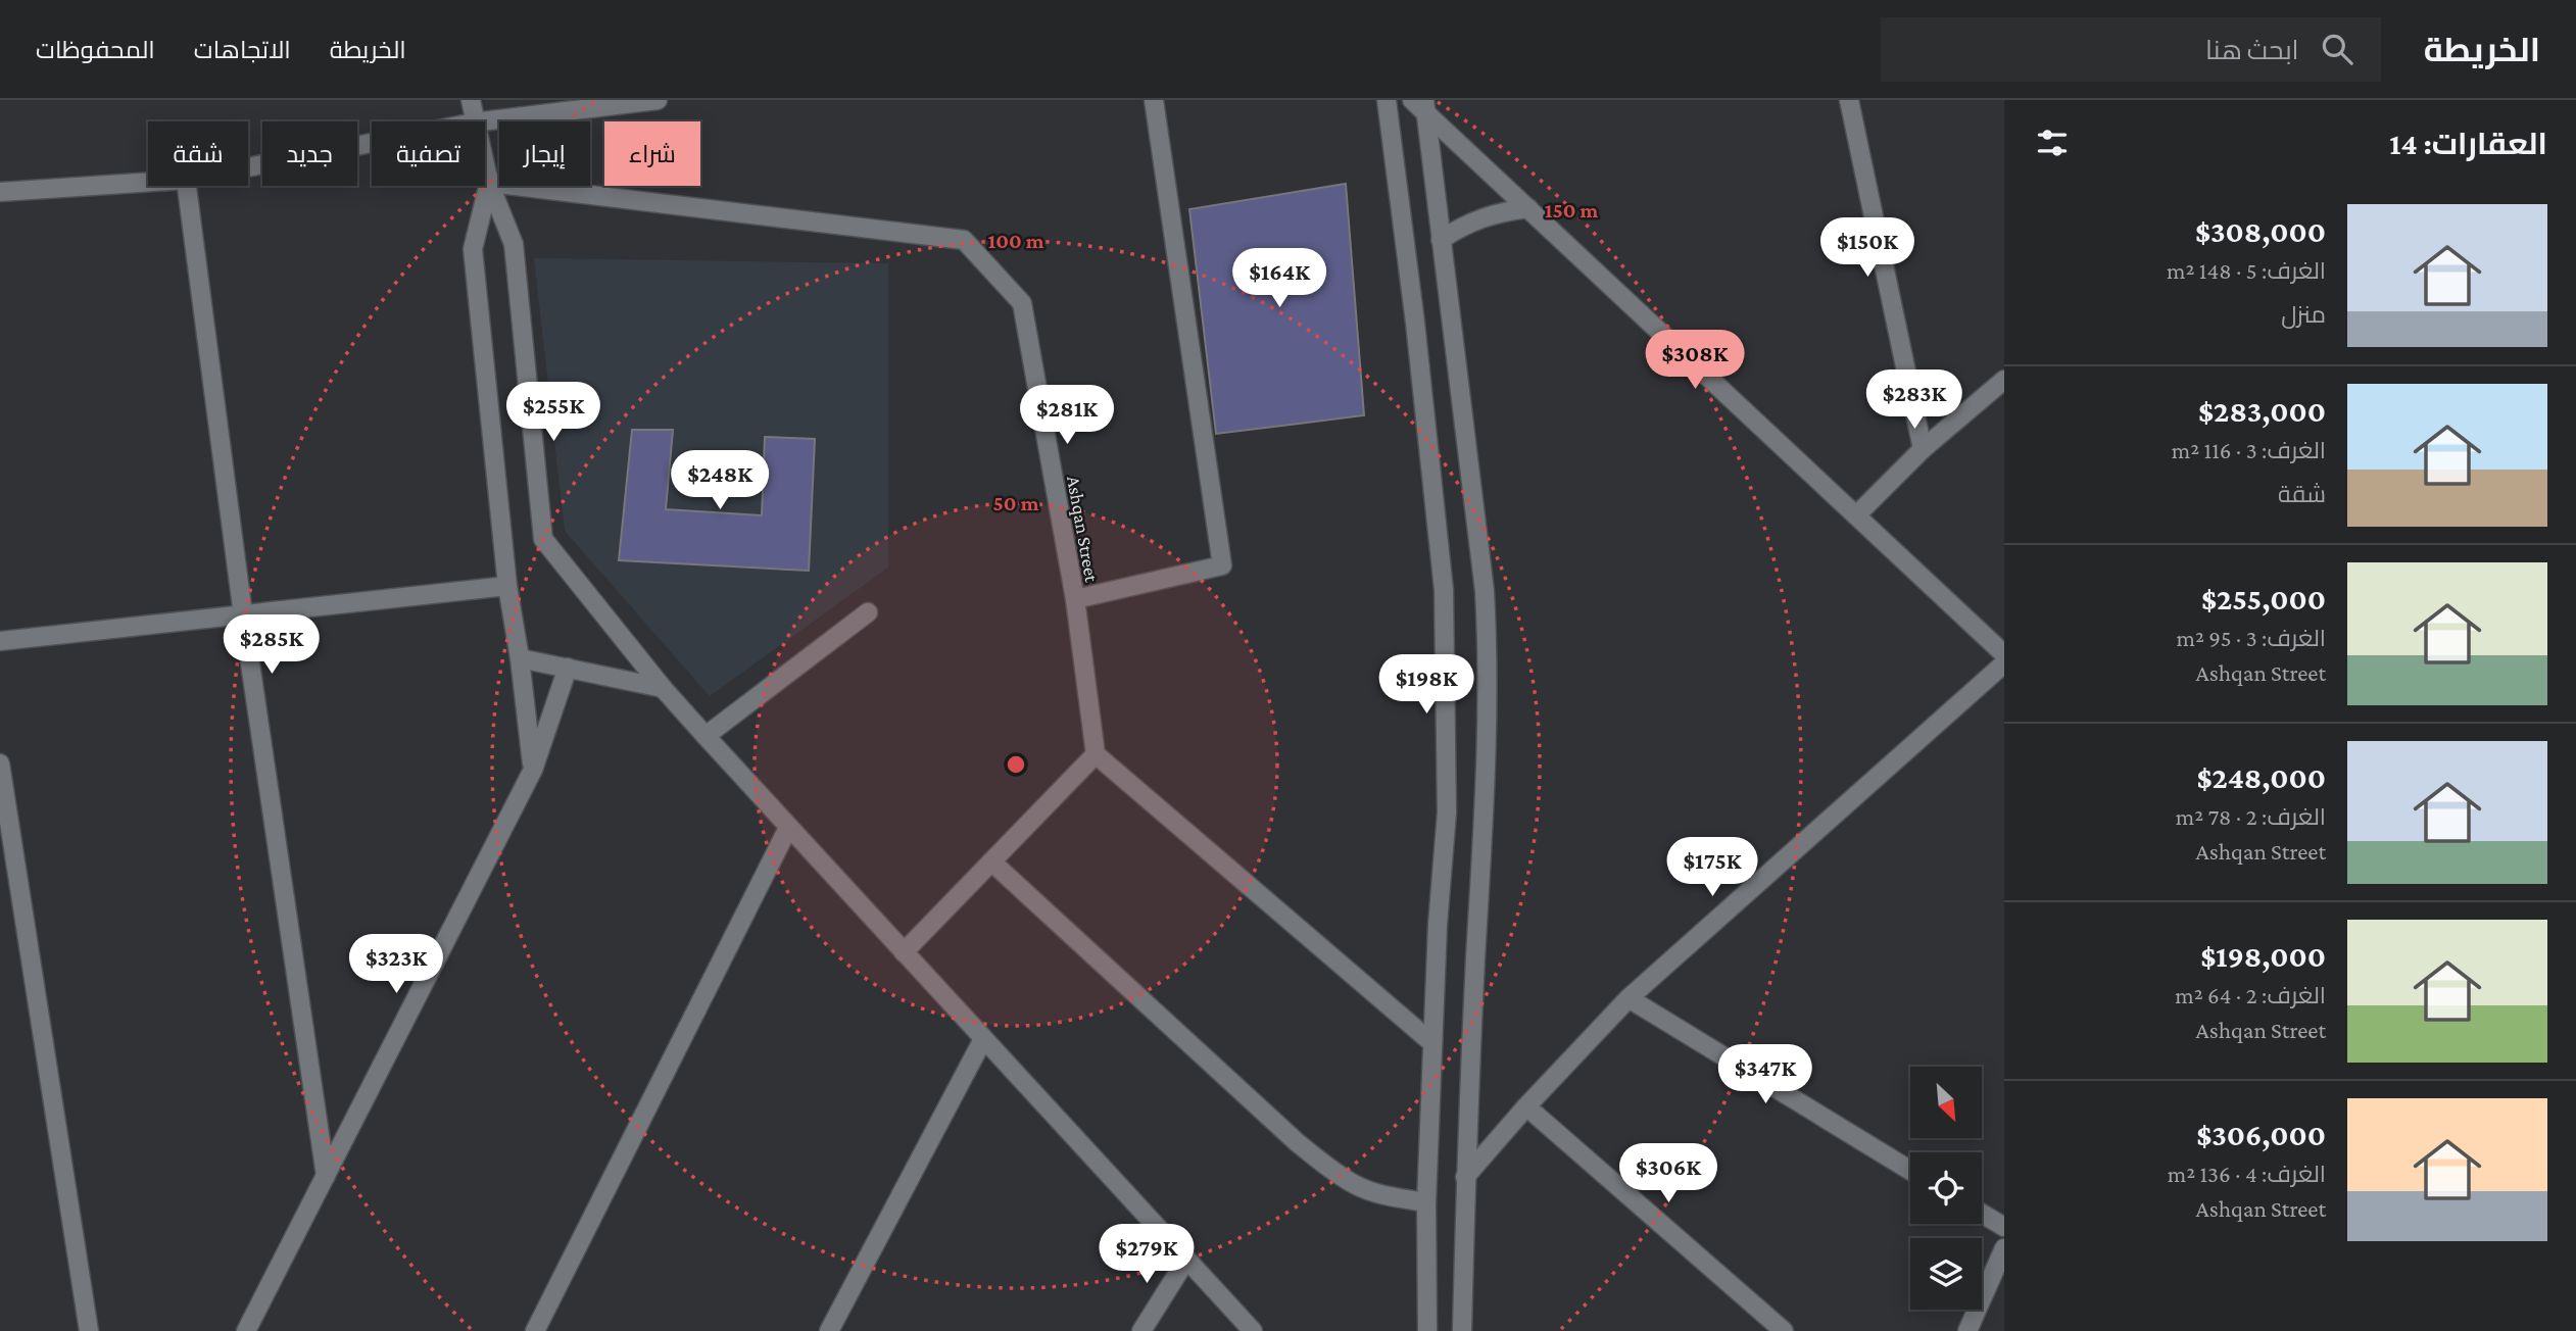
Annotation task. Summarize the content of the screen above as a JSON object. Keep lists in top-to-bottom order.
{
  "streets": {
    "street": ["Ashqan Street"]
  },
  "north": "bottom right",
  "page": {
    "header": "الخريطة",
    "search": "ابحث هنا",
    "nav": ["الخريطة", "الاتجاهات", "المحفوظات"],
    "heading": "العقارات: 14",
    "chip": [
      "شراء",
      "إيجار",
      "تصفية",
      "جديد",
      "شقة"
    ],
    "list": [
      {
        "name": "$308,000",
        "note": "الغرف: 5 · 148 m² · منزل"
      },
      {
        "name": "$283,000",
        "note": "الغرف: 3 · 116 m² · شقة"
      },
      {
        "name": "$255,000",
        "note": "الغرف: 3 · 95 m² · Ashqan Street"
      },
      {
        "name": "$248,000",
        "note": "الغرف: 2 · 78 m² · Ashqan Street"
      },
      {
        "name": "$198,000",
        "note": "الغرف: 2 · 64 m² · Ashqan Street"
      },
      {
        "name": "$306,000",
        "note": "الغرف: 4 · 136 m² · Ashqan Street"
      }
    ],
    "price": [
      "$150K",
      "$164K",
      "$308K",
      "$283K",
      "$255K",
      "$281K",
      "$248K",
      "$285K",
      "$198K",
      "$175K",
      "$323K",
      "$347K",
      "$306K",
      "$279K"
    ]
  },
  "rings": ["150 m", "100 m", "50 m"]
}
